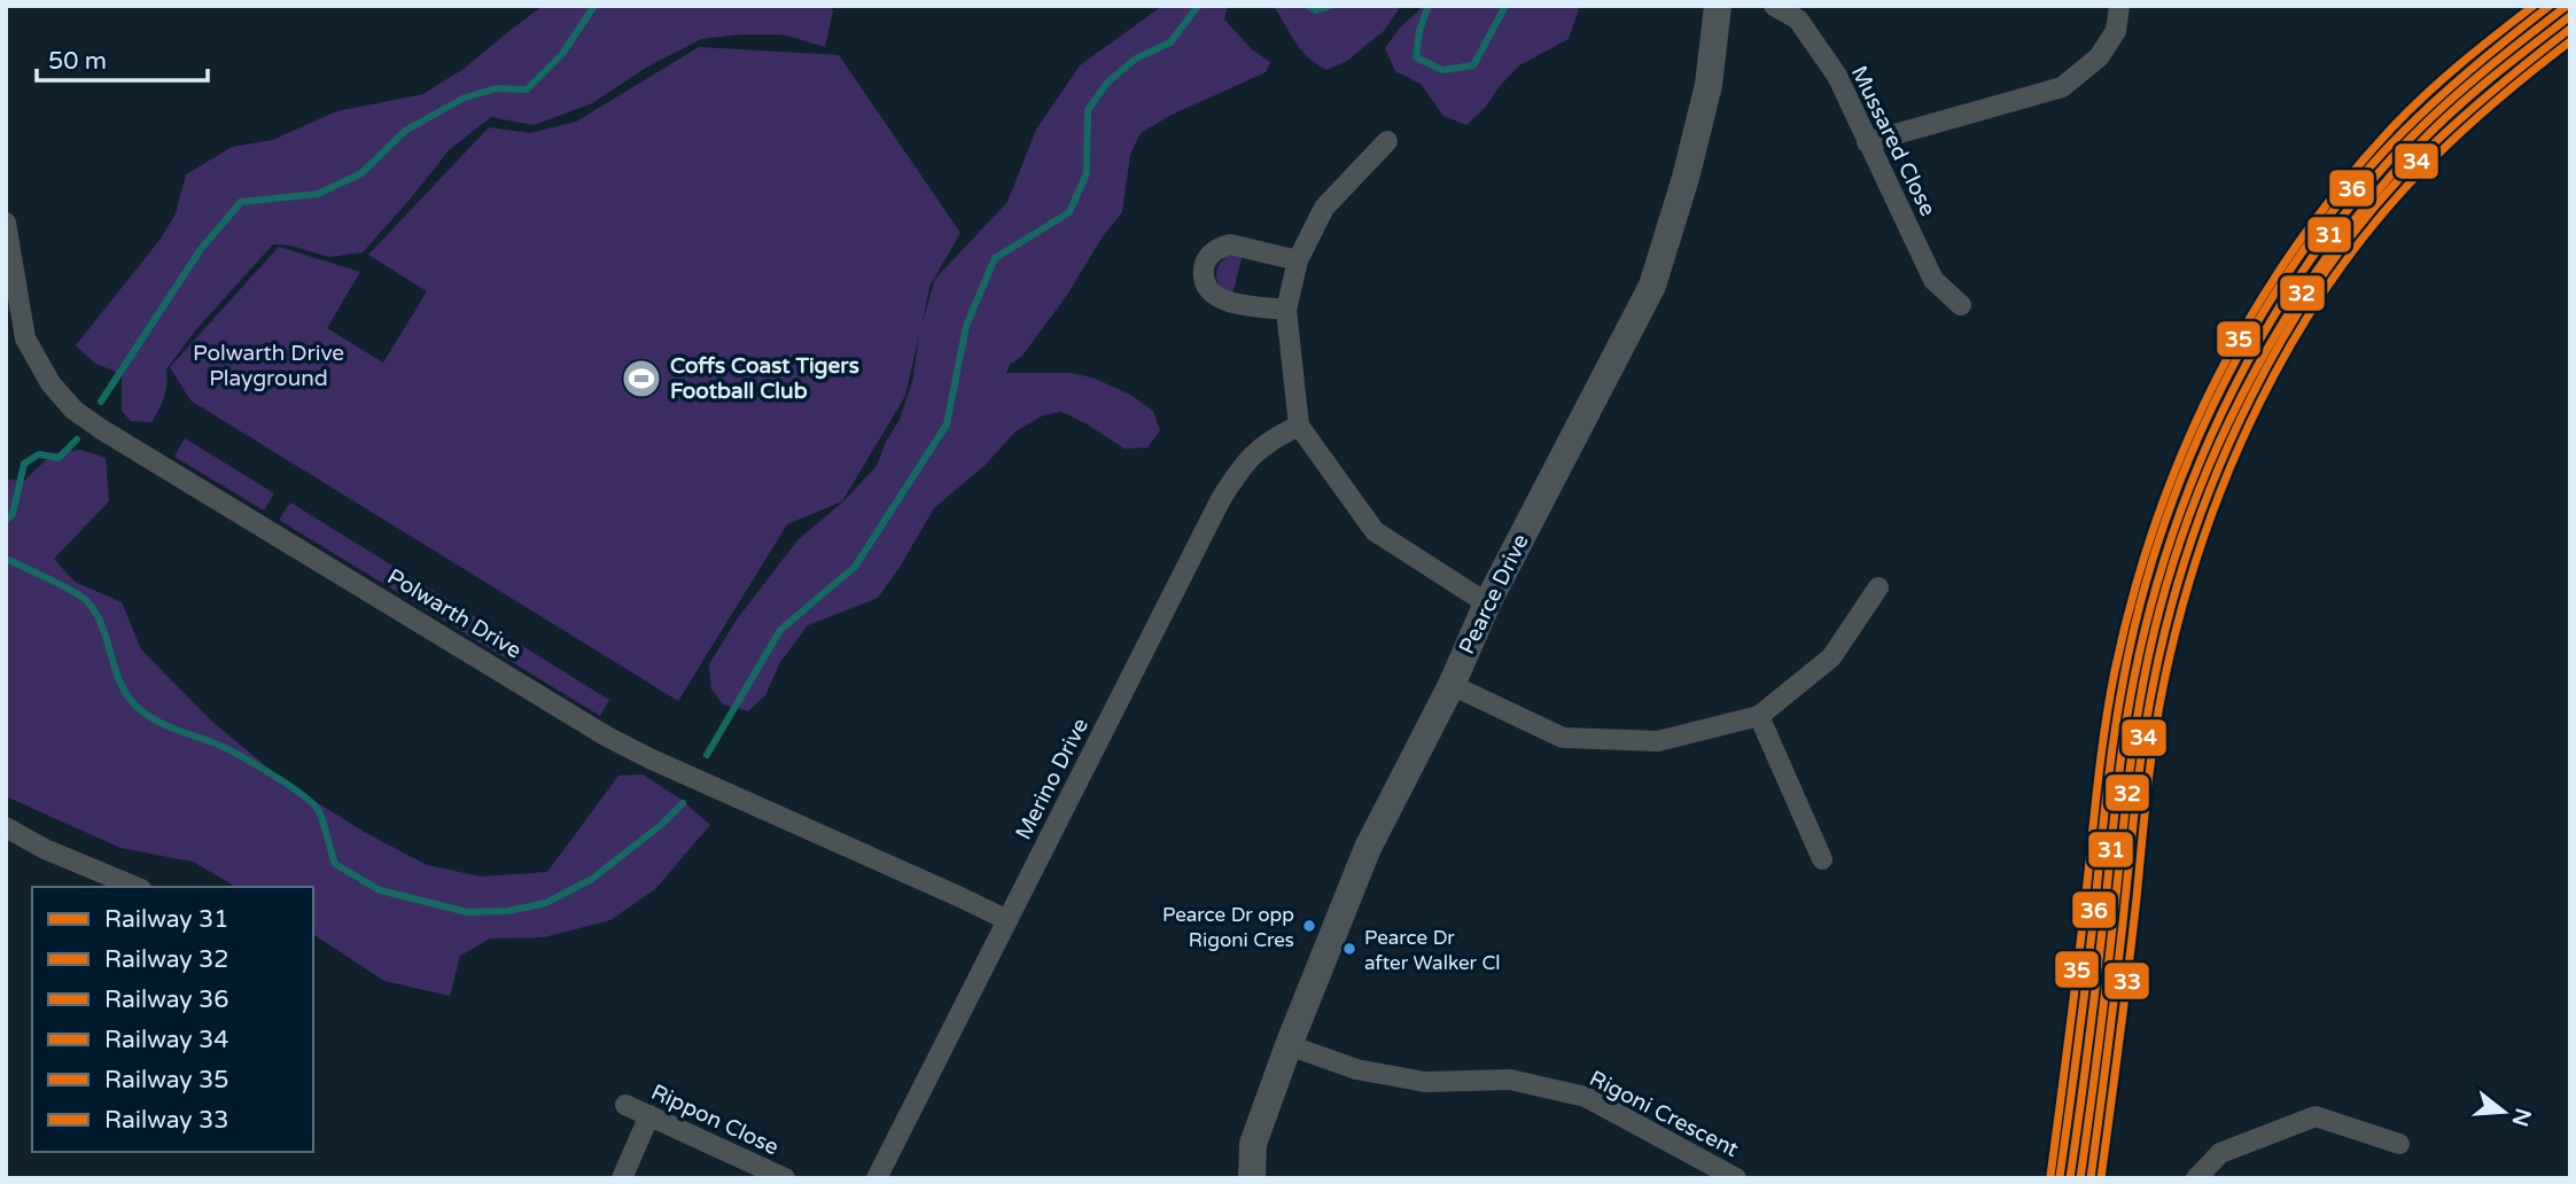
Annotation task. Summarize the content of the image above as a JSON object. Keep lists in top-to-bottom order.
{
  "streets": {
    "street": [
      "Mussared Close",
      "Pearce Drive",
      "Polwarth Drive",
      "Merino Drive",
      "Rigoni Crescent",
      "Rippon Close"
    ]
  },
  "crossings": [
    ["Pearce Drive", "Rigoni Crescent"],
    ["Polwarth Drive", "Merino Drive"]
  ],
  "parks": ["Polwarth Drive Playground"],
  "places": {
    "sports": ["Coffs Coast Tigers Football Club"],
    "other": ["Pearce Dr opp Rigoni Cres", "Pearce Dr after Walker Cl"]
  },
  "lines": [
    "rail line 31",
    "rail line 36",
    "rail line 35",
    "rail line 32",
    "rail line 34",
    "rail line 33"
  ],
  "legend": [
    "Railway 31",
    "Railway 32",
    "Railway 36",
    "Railway 34",
    "Railway 35",
    "Railway 33"
  ],
  "scale_bar": "50 m",
  "north": "right"
}
